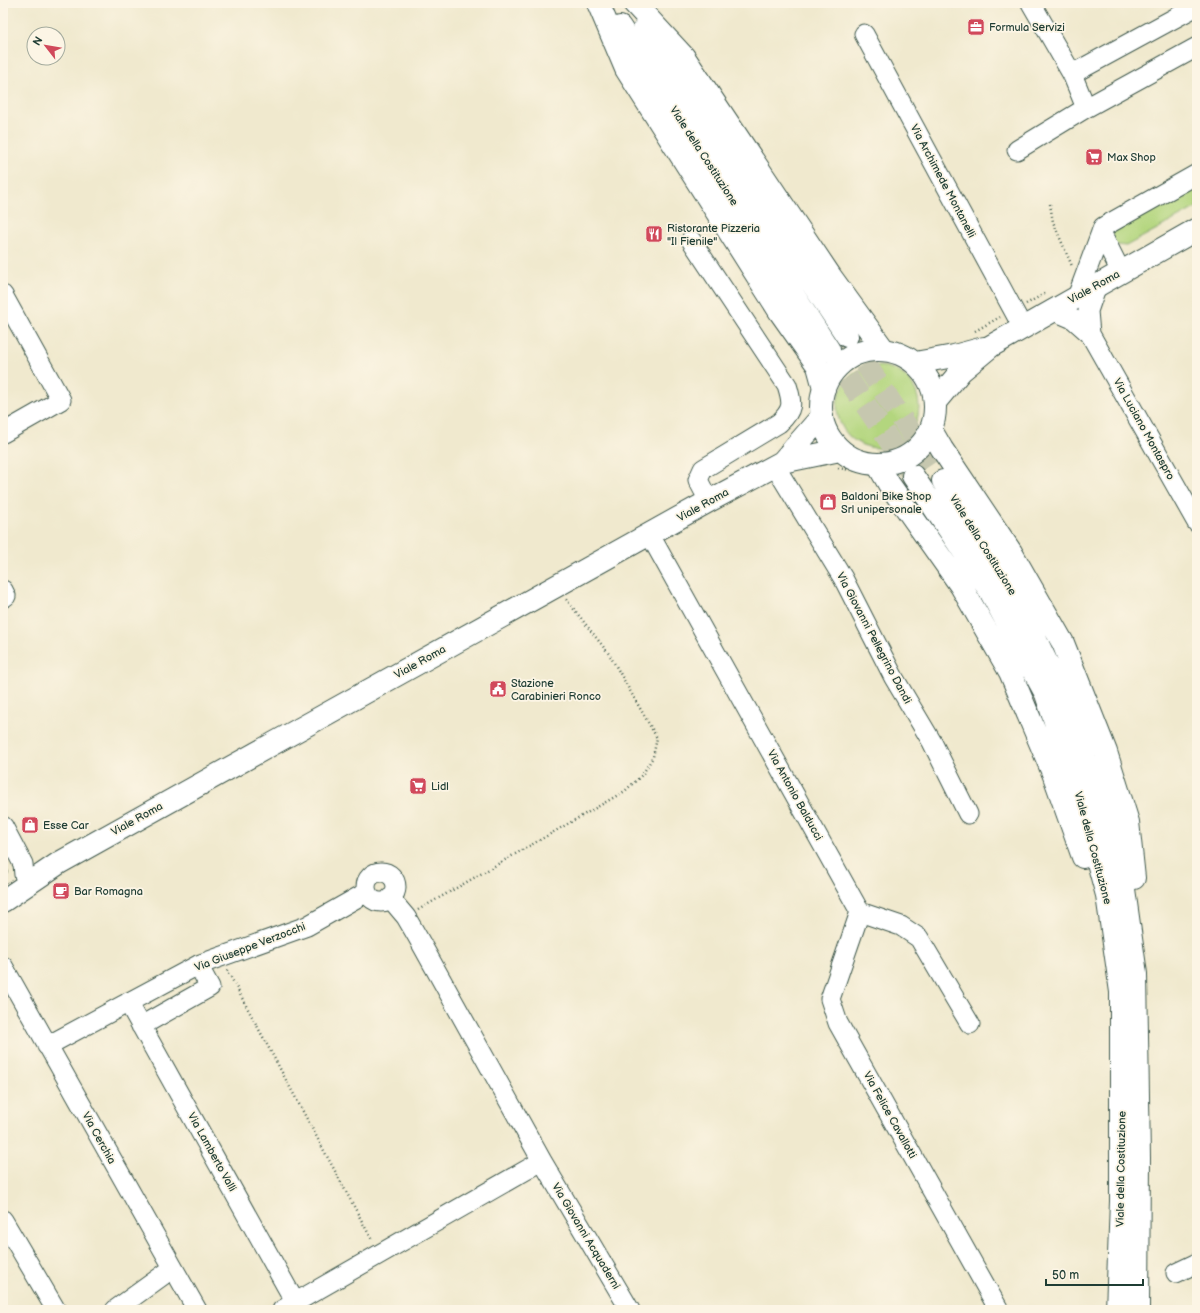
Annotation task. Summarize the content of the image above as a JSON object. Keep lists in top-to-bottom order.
{
  "streets": {
    "main road": ["Viale della Costituzione", "Viale Roma"],
    "street": [
      "Via Archimede Montanelli",
      "Via Luciano Montaspro",
      "Via Giovanni Pellegrino Dandi",
      "Via Antonio Balducci",
      "Via Giuseppe Verzocchi",
      "Via Felice Cavallotti",
      "Via Cerchia",
      "Via Lamberto Valli",
      "Via Giovanni Acquaderni"
    ]
  },
  "crossings": [
    ["Via Archimede Montanelli", "Viale Roma"],
    ["Viale Roma", "Via Luciano Montaspro"],
    ["Viale Roma", "Via Giovanni Pellegrino Dandi"],
    ["Viale Roma", "Via Antonio Balducci"],
    ["Via Antonio Balducci", "Via Felice Cavallotti"],
    ["Via Giuseppe Verzocchi", "Via Cerchia"],
    ["Via Giuseppe Verzocchi", "Via Lamberto Valli"],
    ["Via Giuseppe Verzocchi", "Via Giovanni Acquaderni"]
  ],
  "places": {
    "office": ["Formula Servizi"],
    "supermarket": ["Max Shop", "Lidl"],
    "restaurant": ["Ristorante Pizzeria \"Il Fienile\""],
    "shop": ["Baldoni Bike Shop Srl unipersonale", "Esse Car"],
    "public building": ["Stazione Carabinieri Ronco"],
    "cafe": ["Bar Romagna"]
  },
  "scale_bar": "50 m",
  "north": "top left"
}
